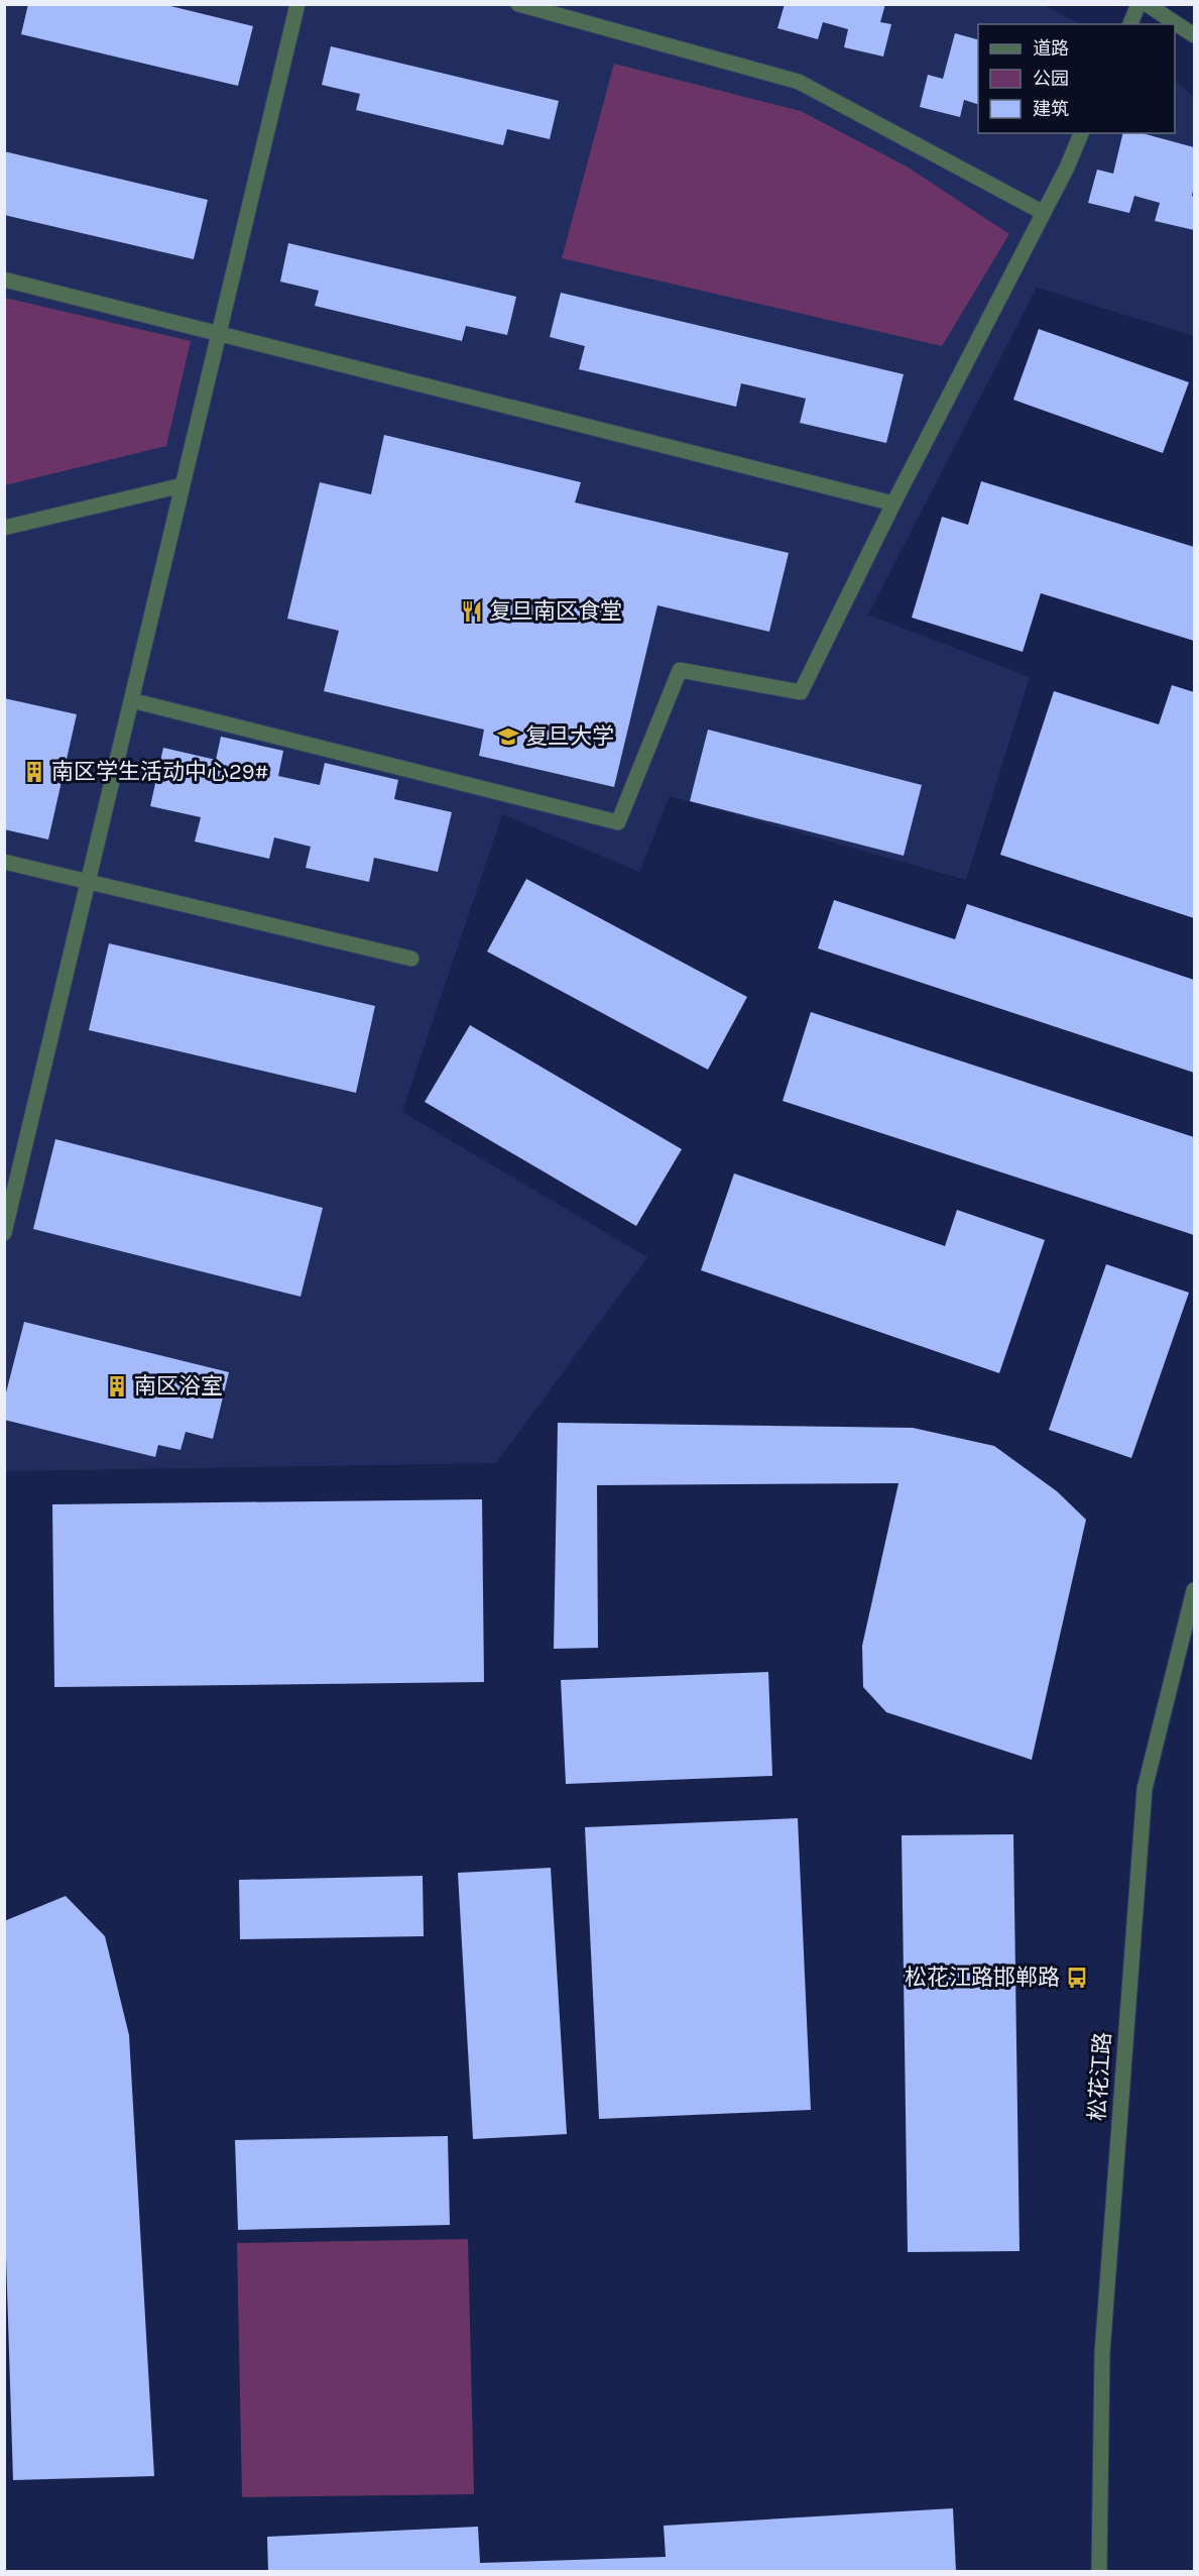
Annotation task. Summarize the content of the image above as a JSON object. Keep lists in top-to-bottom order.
{
  "streets": {
    "street": ["松花江路"]
  },
  "places": {
    "restaurant": ["复旦南区食堂"],
    "school or university": ["复旦大学"],
    "building": ["南区学生活动中心29#", "南区浴室"],
    "bus stop": ["松花江路邯郸路"]
  },
  "legend": ["道路", "公园", "建筑"]
}
